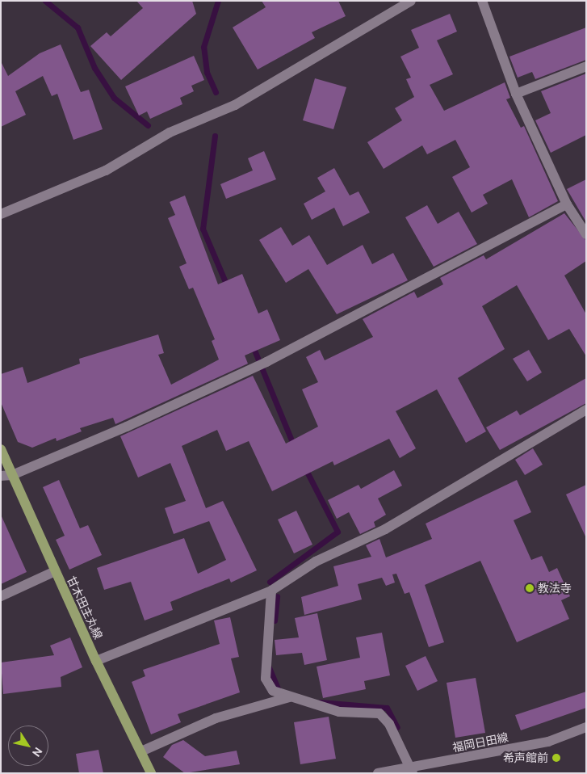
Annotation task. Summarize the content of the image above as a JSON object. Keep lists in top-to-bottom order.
{
  "streets": {
    "main road": ["甘木田主丸線"],
    "street": ["福岡日田線"]
  },
  "places": ["教法寺", "希声館前"],
  "north": "bottom right"
}
